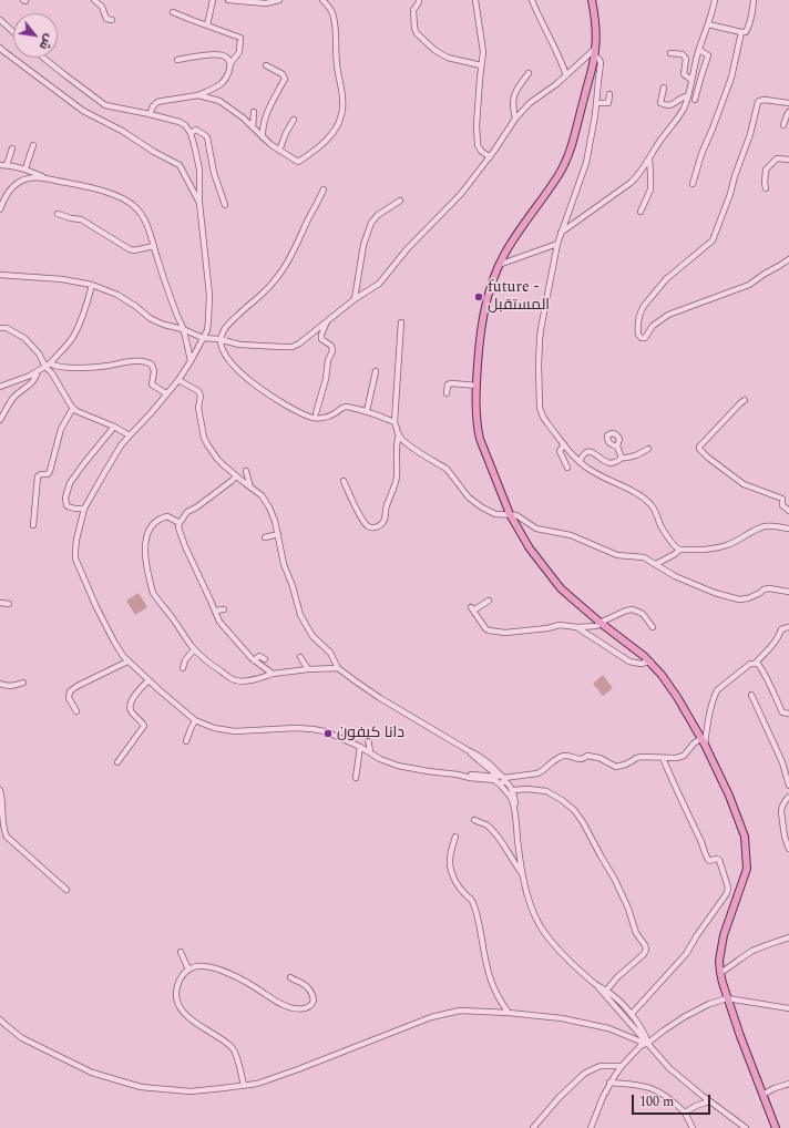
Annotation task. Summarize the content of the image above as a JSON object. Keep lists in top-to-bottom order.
{
  "places": ["future - المستقبل", "دانا كيفون"],
  "scale_bar": "100 m",
  "north": "bottom right"
}
